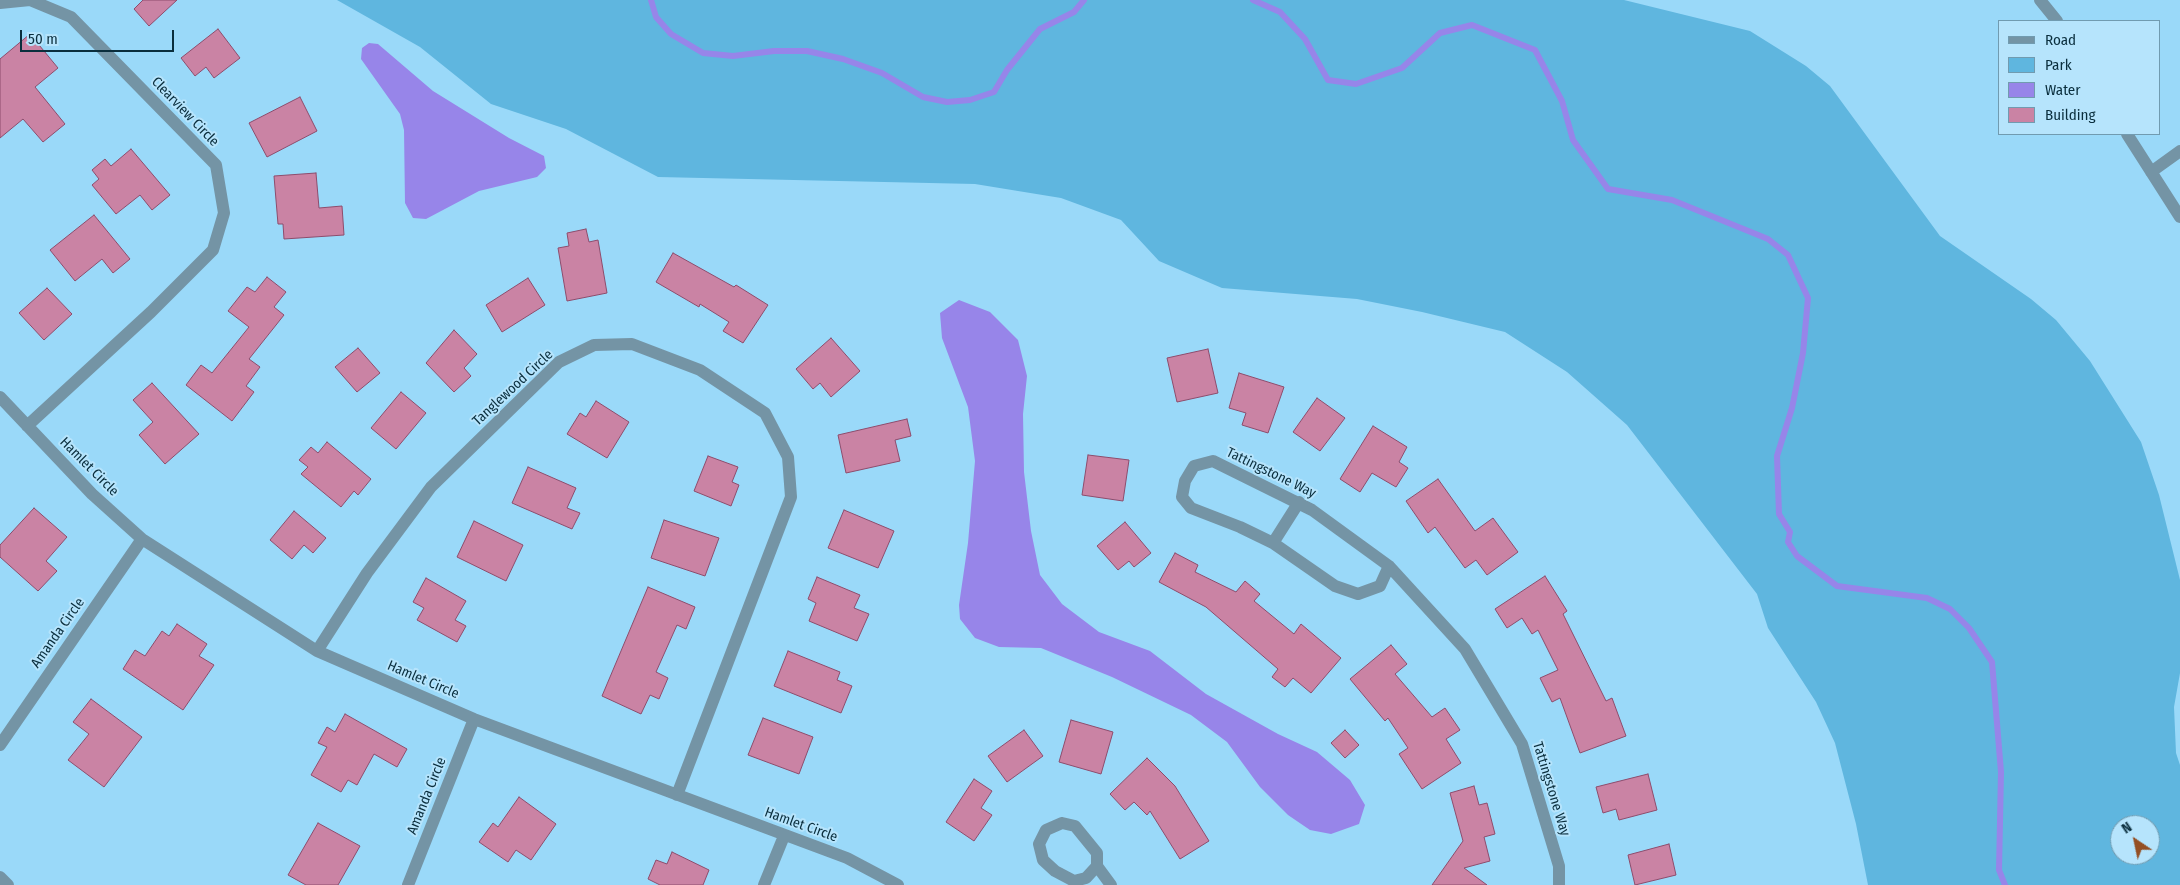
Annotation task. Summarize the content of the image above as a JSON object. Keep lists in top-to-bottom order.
{
  "streets": {
    "street": [
      "Clearview Circle",
      "Tanglewood Circle",
      "Hamlet Circle",
      "Tattingstone Way",
      "Amanda Circle"
    ]
  },
  "crossings": [
    ["Clearview Circle", "Hamlet Circle"],
    ["Tanglewood Circle", "Hamlet Circle"],
    ["Hamlet Circle", "Amanda Circle"]
  ],
  "legend": [
    "Road",
    "Park",
    "Water",
    "Building"
  ],
  "scale_bar": "50 m",
  "north": "top left"
}
